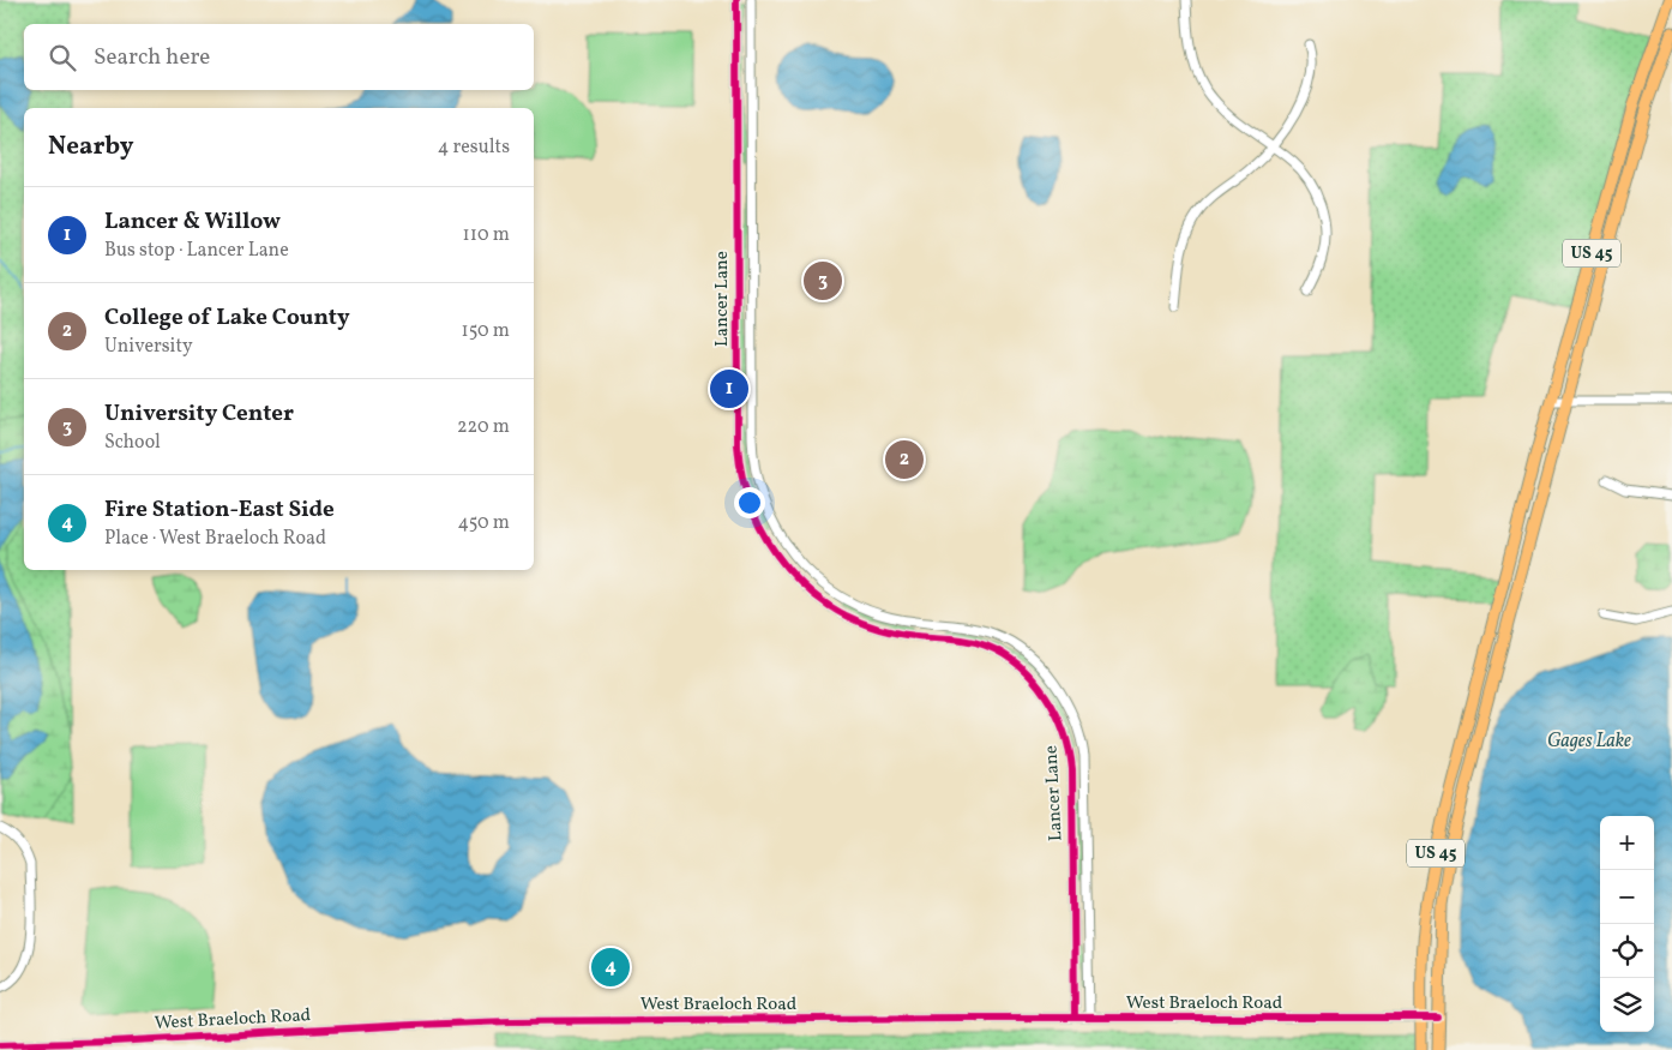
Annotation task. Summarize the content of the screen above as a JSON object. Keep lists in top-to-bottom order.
{
  "streets": {
    "main road": ["US 45"],
    "street": ["Lancer Lane", "West Braeloch Road"]
  },
  "crossings": [
    ["US 45", "West Braeloch Road"],
    ["Lancer Lane", "West Braeloch Road"]
  ],
  "water": ["Gages Lake"],
  "page": {
    "search": "Search here",
    "heading": ["Nearby", "4 results"],
    "list": [
      {
        "mark": "1",
        "name": "Lancer & Willow",
        "note": "Bus stop · Lancer Lane",
        "value": "110 m"
      },
      {
        "mark": "2",
        "name": "College of Lake County",
        "note": "University",
        "value": "150 m"
      },
      {
        "mark": "3",
        "name": "University Center",
        "note": "School",
        "value": "220 m"
      },
      {
        "mark": "4",
        "name": "Fire Station-East Side",
        "note": "Place · West Braeloch Road",
        "value": "450 m"
      }
    ],
    "pins": [
      "3",
      "1",
      "2",
      "4"
    ],
    "map_buttons": ["+", "−"]
  }
}
